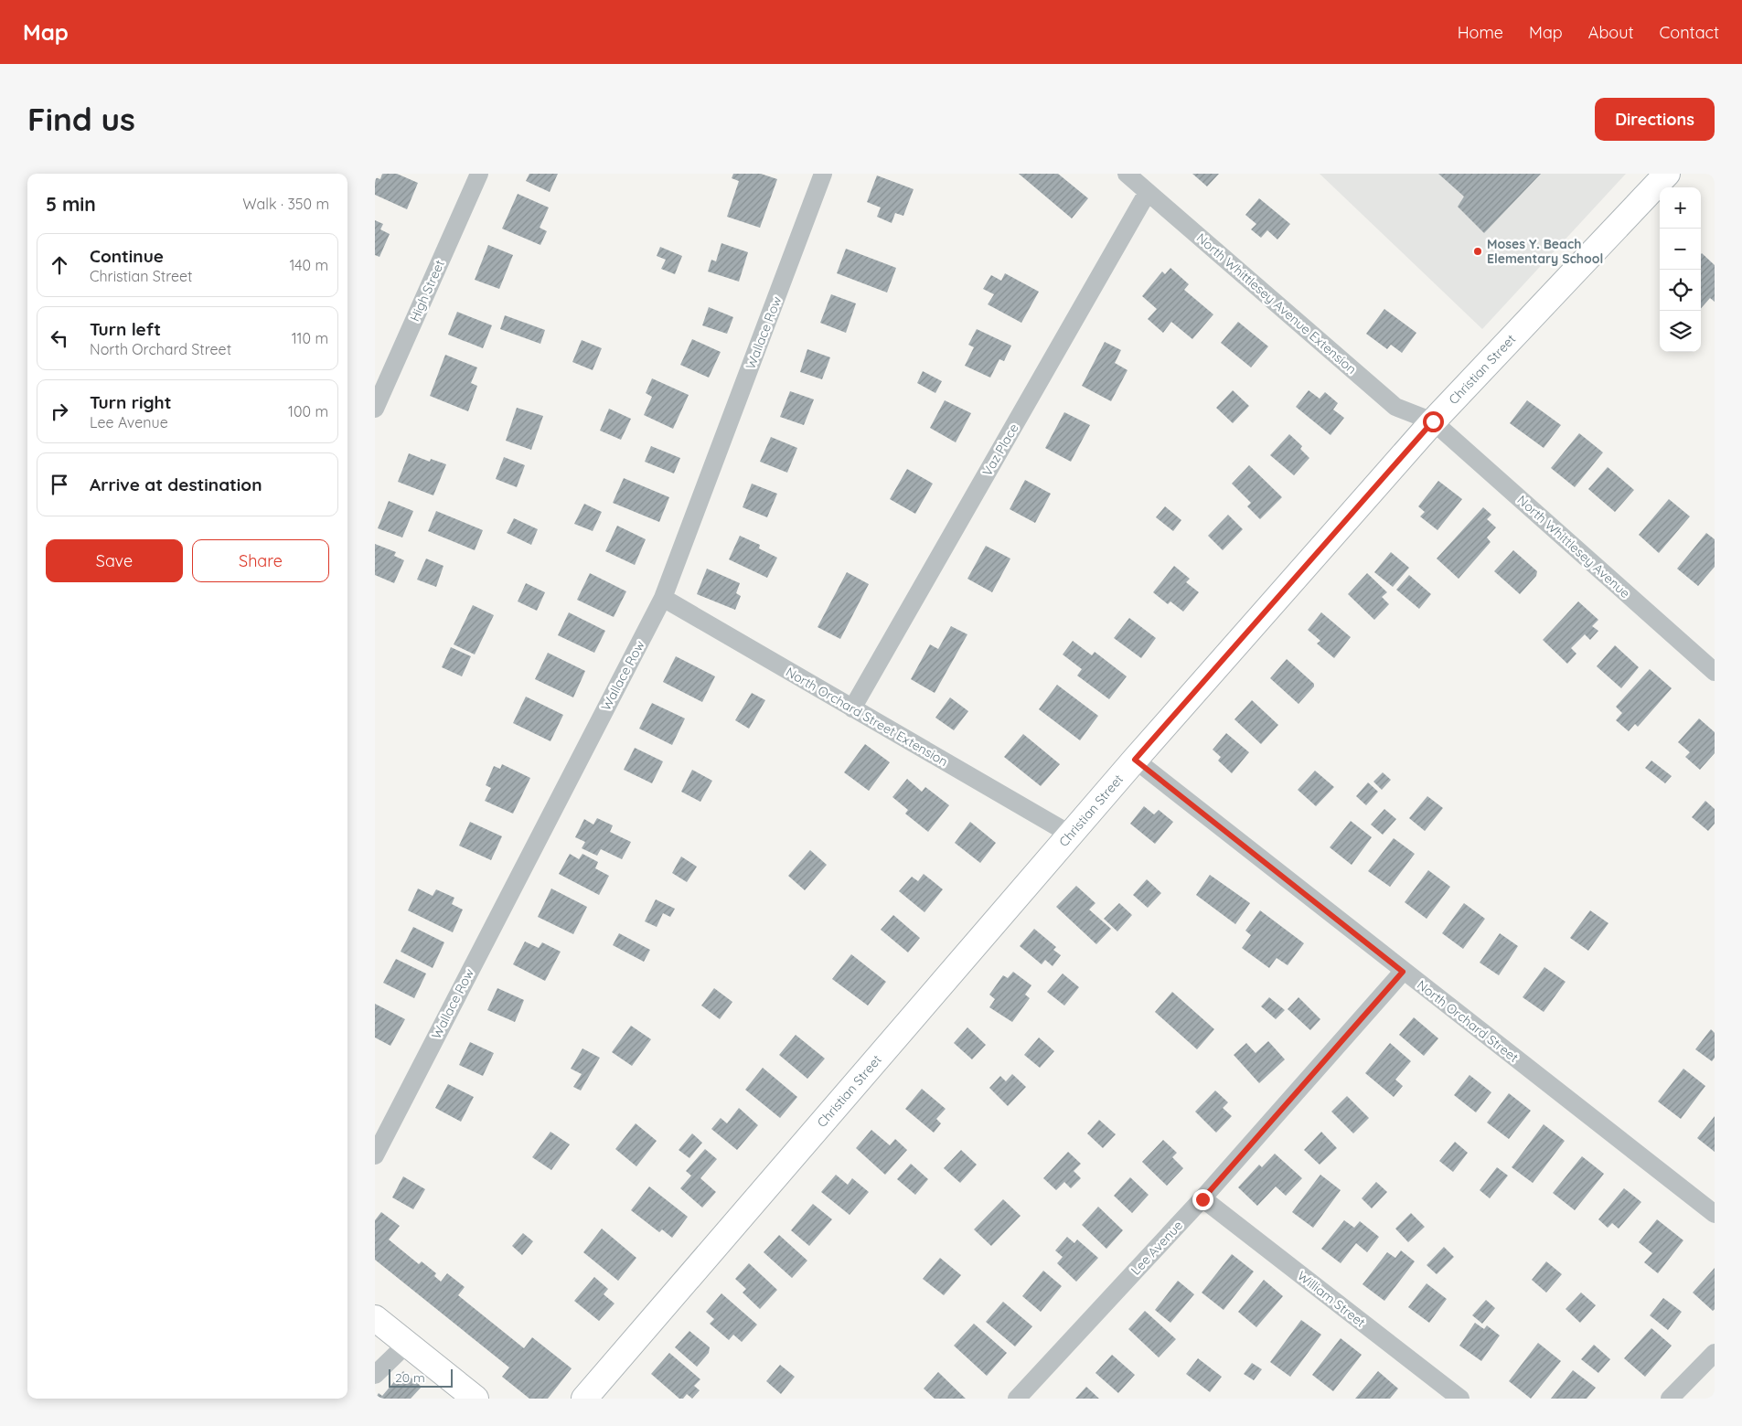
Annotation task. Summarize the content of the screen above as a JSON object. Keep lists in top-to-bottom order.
{
  "streets": {
    "main road": ["Christian Street"],
    "street": [
      "High Street",
      "North Whittlesey Avenue Extension",
      "Wallace Row",
      "Vaz Place",
      "North Whittlesey Avenue",
      "North Orchard Street Extension",
      "North Orchard Street",
      "Lee Avenue",
      "William Street"
    ]
  },
  "crossings": [
    ["North Whittlesey Avenue Extension", "Christian Street"],
    ["North Whittlesey Avenue Extension", "Vaz Place"],
    ["North Whittlesey Avenue Extension", "North Whittlesey Avenue"],
    ["Wallace Row", "North Orchard Street Extension"],
    ["Christian Street", "North Whittlesey Avenue"],
    ["Christian Street", "North Orchard Street Extension"],
    ["Christian Street", "North Orchard Street"],
    ["Vaz Place", "North Orchard Street Extension"],
    ["North Orchard Street", "Lee Avenue"],
    ["Lee Avenue", "William Street"]
  ],
  "places": ["Moses Y. Beach Elementary School"],
  "scale_bar": "20 m",
  "page": {
    "header": "Map",
    "nav": [
      "Home",
      "Map",
      "About",
      "Contact"
    ],
    "buttons": [
      "Directions",
      ["Save", "Share"]
    ],
    "title": "Find us",
    "heading": ["5 min", "Walk · 350 m"],
    "map_buttons": ["+", "−"],
    "list": [
      ["Continue", "Christian Street", "140 m"],
      ["Turn left", "North Orchard Street", "110 m"],
      ["Turn right", "Lee Avenue", "100 m"],
      "Arrive at destination"
    ],
    "scale": "20 m"
  }
}
